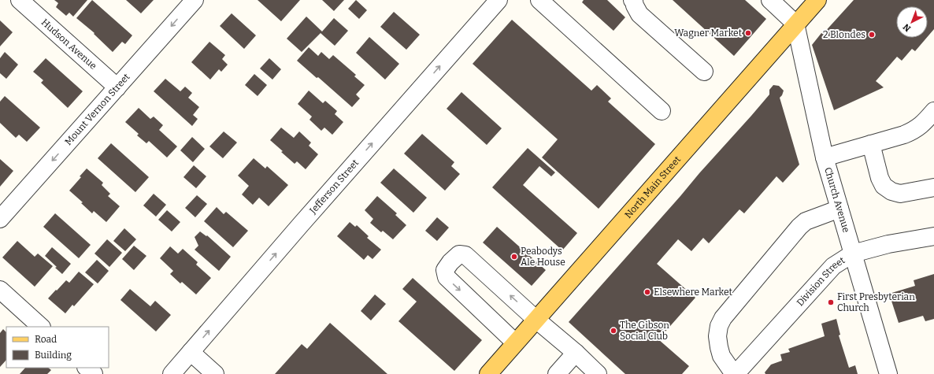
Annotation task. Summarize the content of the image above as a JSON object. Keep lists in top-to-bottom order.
{
  "streets": {
    "main road": ["North Main Street"],
    "street": [
      "Hudson Avenue",
      "Mount Vernon Street",
      "Jefferson Street",
      "Church Avenue",
      "Division Street"
    ]
  },
  "crossings": [
    ["Hudson Avenue", "Mount Vernon Street"],
    ["North Main Street", "Church Avenue"],
    ["Church Avenue", "Division Street"]
  ],
  "one_way": ["Mount Vernon Street", "Jefferson Street"],
  "places": [
    "Wagner Market",
    "2 Blondes",
    "Peabodys Ale House",
    "Elsewhere Market",
    "First Presbyterian Church",
    "The Gibson Social Club"
  ],
  "legend": ["Road", "Building"],
  "north": "bottom left"
}
